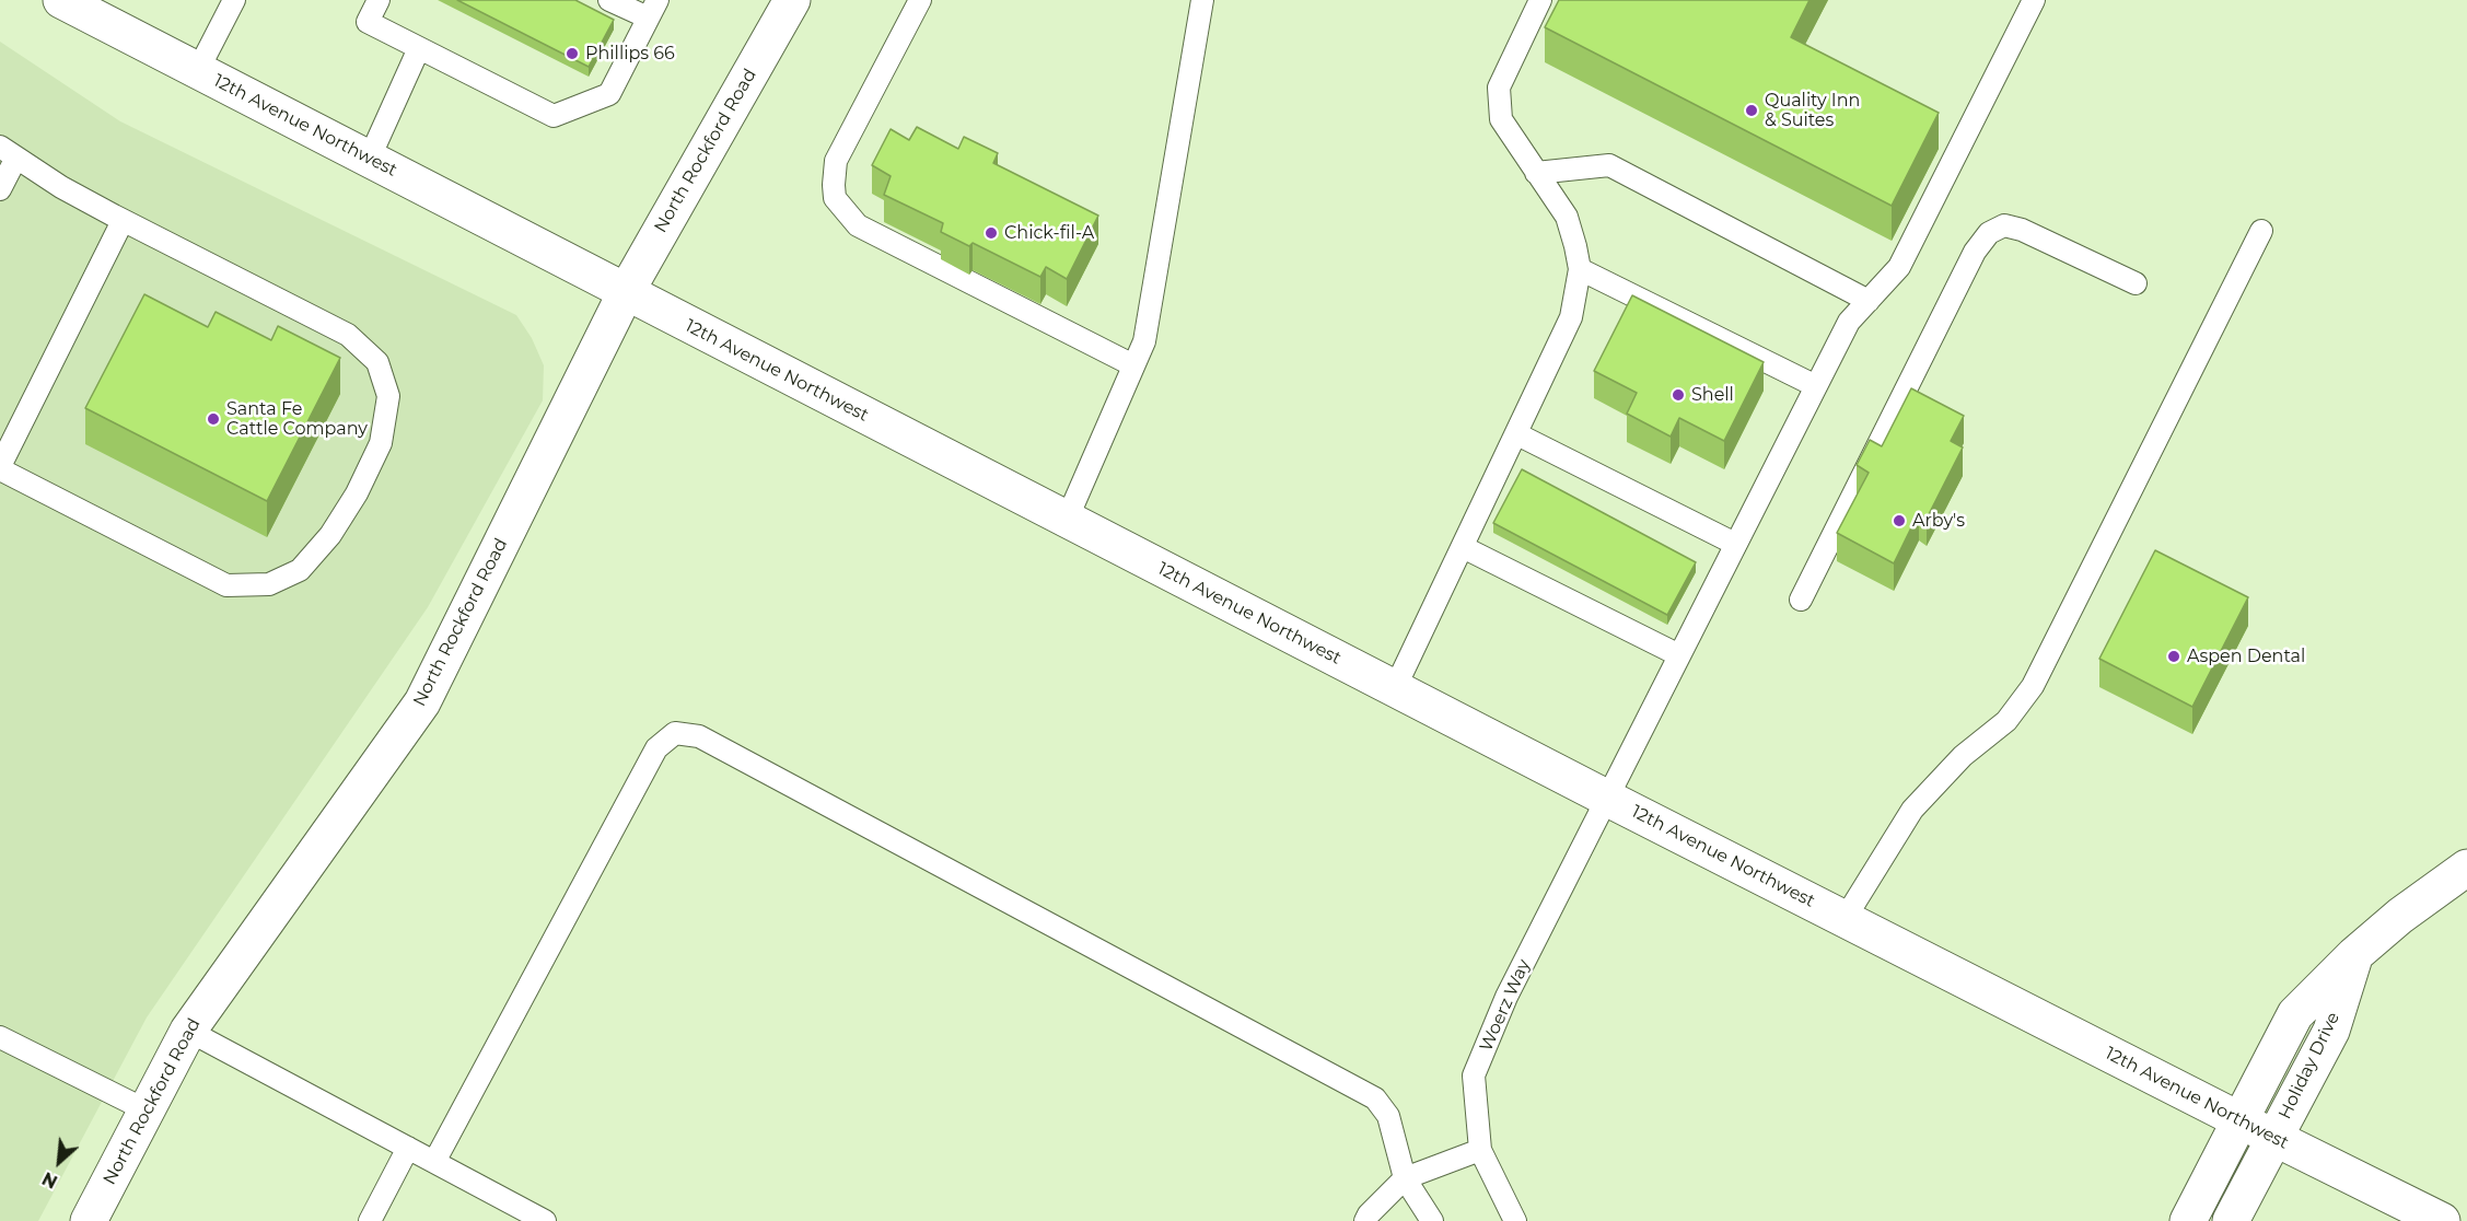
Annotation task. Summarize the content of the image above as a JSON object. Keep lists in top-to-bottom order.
{
  "streets": {
    "main road": ["12th Avenue Northwest", "North Rockford Road", "Holiday Drive"],
    "lane": ["Woerz Way"]
  },
  "crossings": [
    ["12th Avenue Northwest", "North Rockford Road"],
    ["12th Avenue Northwest", "Woerz Way"],
    ["12th Avenue Northwest", "Holiday Drive"]
  ],
  "places": [
    "Phillips 66",
    "Quality Inn & Suites",
    "Chick-fil-A",
    "Shell",
    "Santa Fe Cattle Company",
    "Arby's",
    "Aspen Dental"
  ],
  "north": "bottom left"
}
